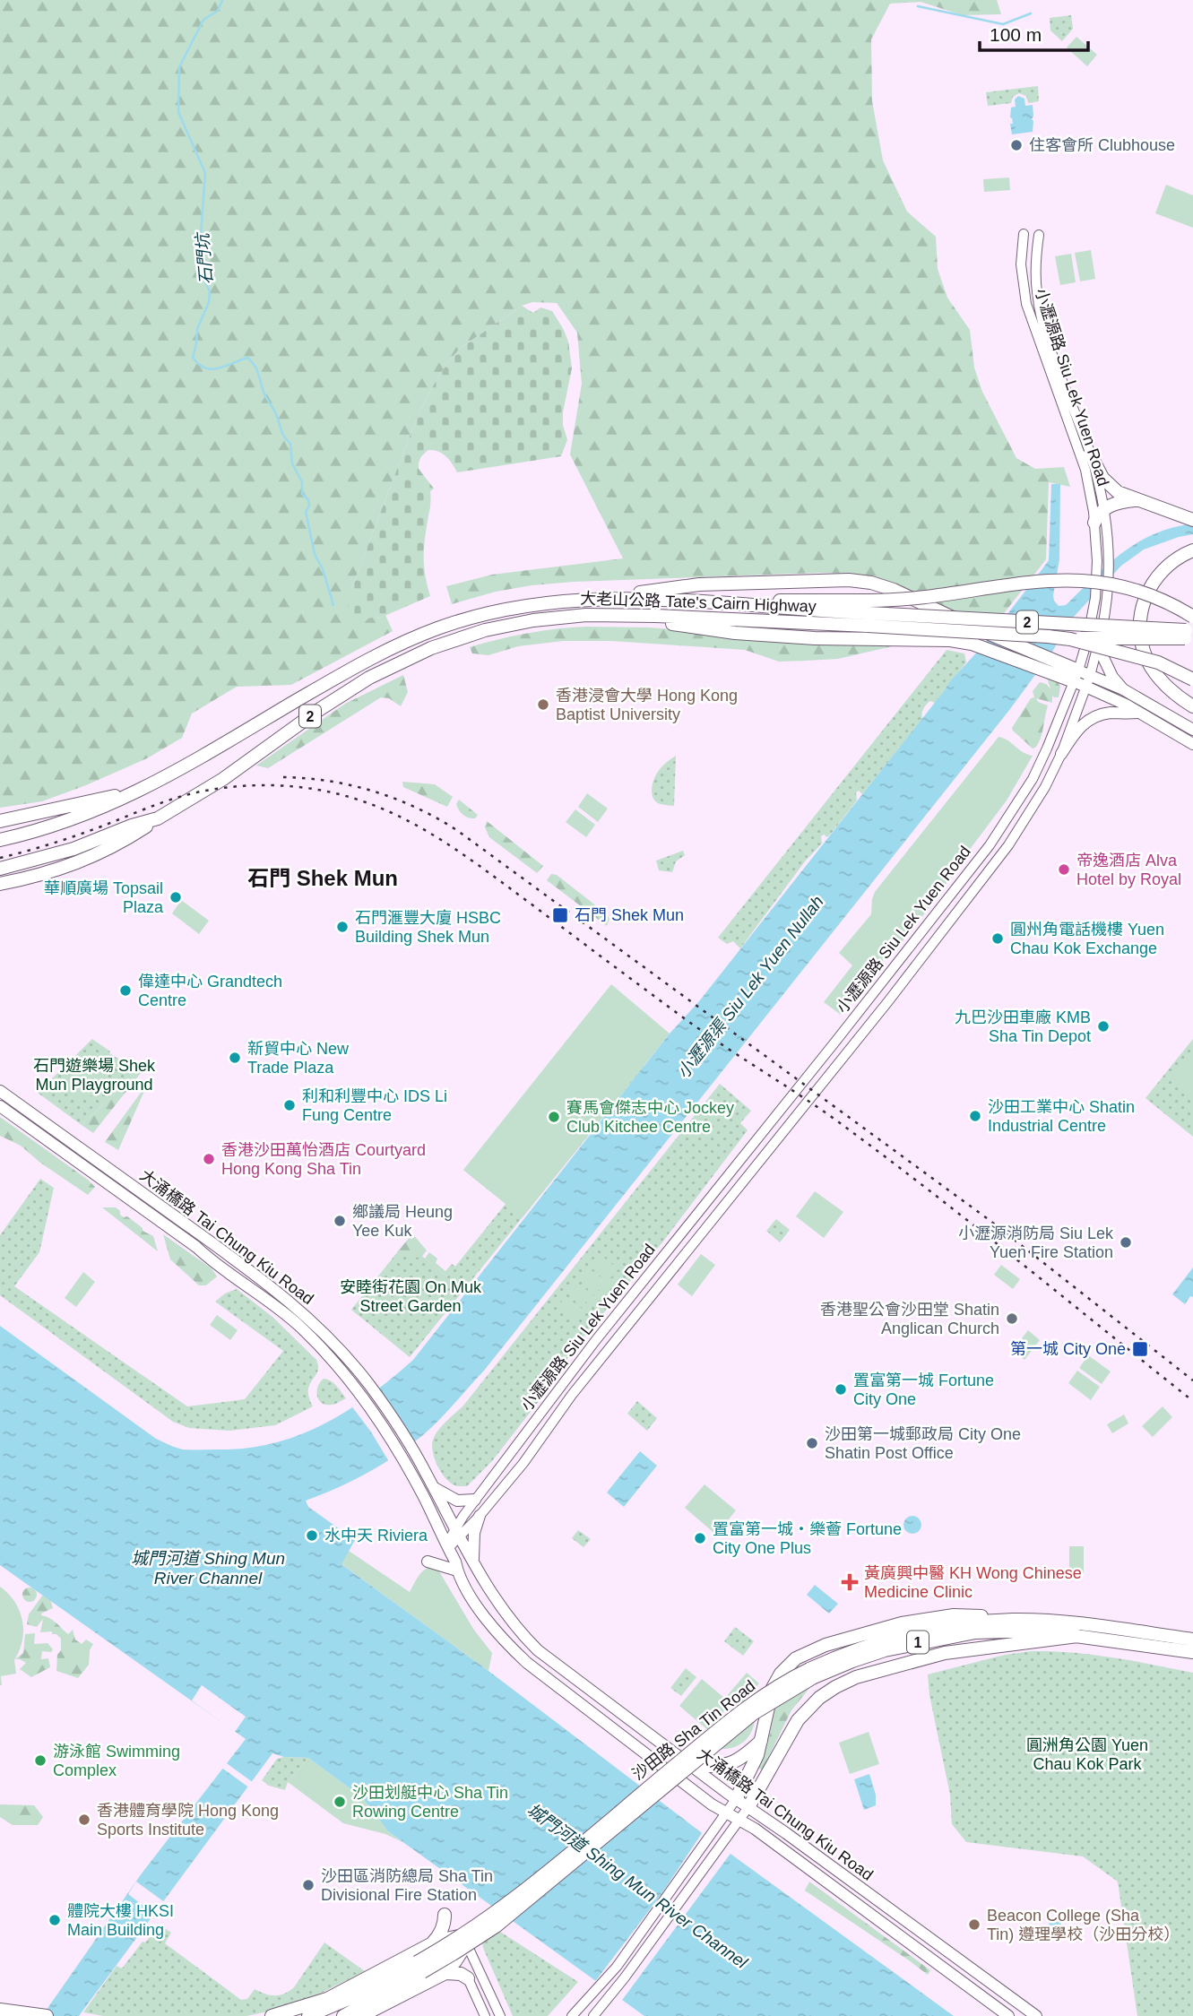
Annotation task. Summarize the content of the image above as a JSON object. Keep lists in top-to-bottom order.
{
  "streets": {
    "highway": [
      "大老山公路 Tate's Cairn Highway",
      "2",
      "1",
      "沙田路 Sha Tin Road"
    ],
    "main road": ["小瀝源路 Siu Lek Yuen Road", "大涌橋路 Tai Chung Kiu Road"]
  },
  "crossings": [
    ["小瀝源路 Siu Lek Yuen Road", "大涌橋路 Tai Chung Kiu Road"]
  ],
  "districts": ["石門 Shek Mun"],
  "water": ["石門坑", "小瀝源渠 Siu Lek Yuen Nullah", "城門河道 Shing Mun River Channel"],
  "parks": ["石門遊樂場 Shek Mun Playground", "安睦街花園 On Muk Street Garden", "圓洲角公園 Yuen Chau Kok Park"],
  "places": {
    "other": [
      "住客會所 Clubhouse",
      "香港浸會大學 Hong Kong Baptist University",
      "帝逸酒店 Alva Hotel by Royal",
      "華順廣場 Topsail Plaza",
      "石門滙豐大廈 HSBC Building Shek Mun",
      "圓州角電話機樓 Yuen Chau Kok Exchange",
      "偉達中心 Grandtech Centre",
      "九巴沙田車廠 KMB Sha Tin Depot",
      "新貿中心 New Trade Plaza",
      "利和利豐中心 IDS Li Fung Centre",
      "沙田工業中心 Shatin Industrial Centre",
      "賽馬會傑志中心 Jockey Club Kitchee Centre",
      "香港沙田萬怡酒店 Courtyard Hong Kong Sha Tin",
      "鄉議局 Heung Yee Kuk",
      "小瀝源消防局 Siu Lek Yuen Fire Station",
      "香港聖公會沙田堂 Shatin Anglican Church",
      "置富第一城 Fortune City One",
      "沙田第一城郵政局 City One Shatin Post Office",
      "水中天 Riviera",
      "置富第一城‧樂薈 Fortune City One Plus",
      "游泳館 Swimming Complex",
      "沙田划艇中心 Sha Tin Rowing Centre",
      "香港體育學院 Hong Kong Sports Institute",
      "沙田區消防總局 Sha Tin Divisional Fire Station",
      "體院大樓 HKSI Main Building",
      "Beacon College (Sha Tin) 遵理學校（沙田分校）"
    ],
    "transit": ["石門 Shek Mun", "第一城 City One"],
    "health": ["黃廣興中醫 KH Wong Chinese Medicine Clinic"]
  },
  "scale_bar": "100 m"
}
